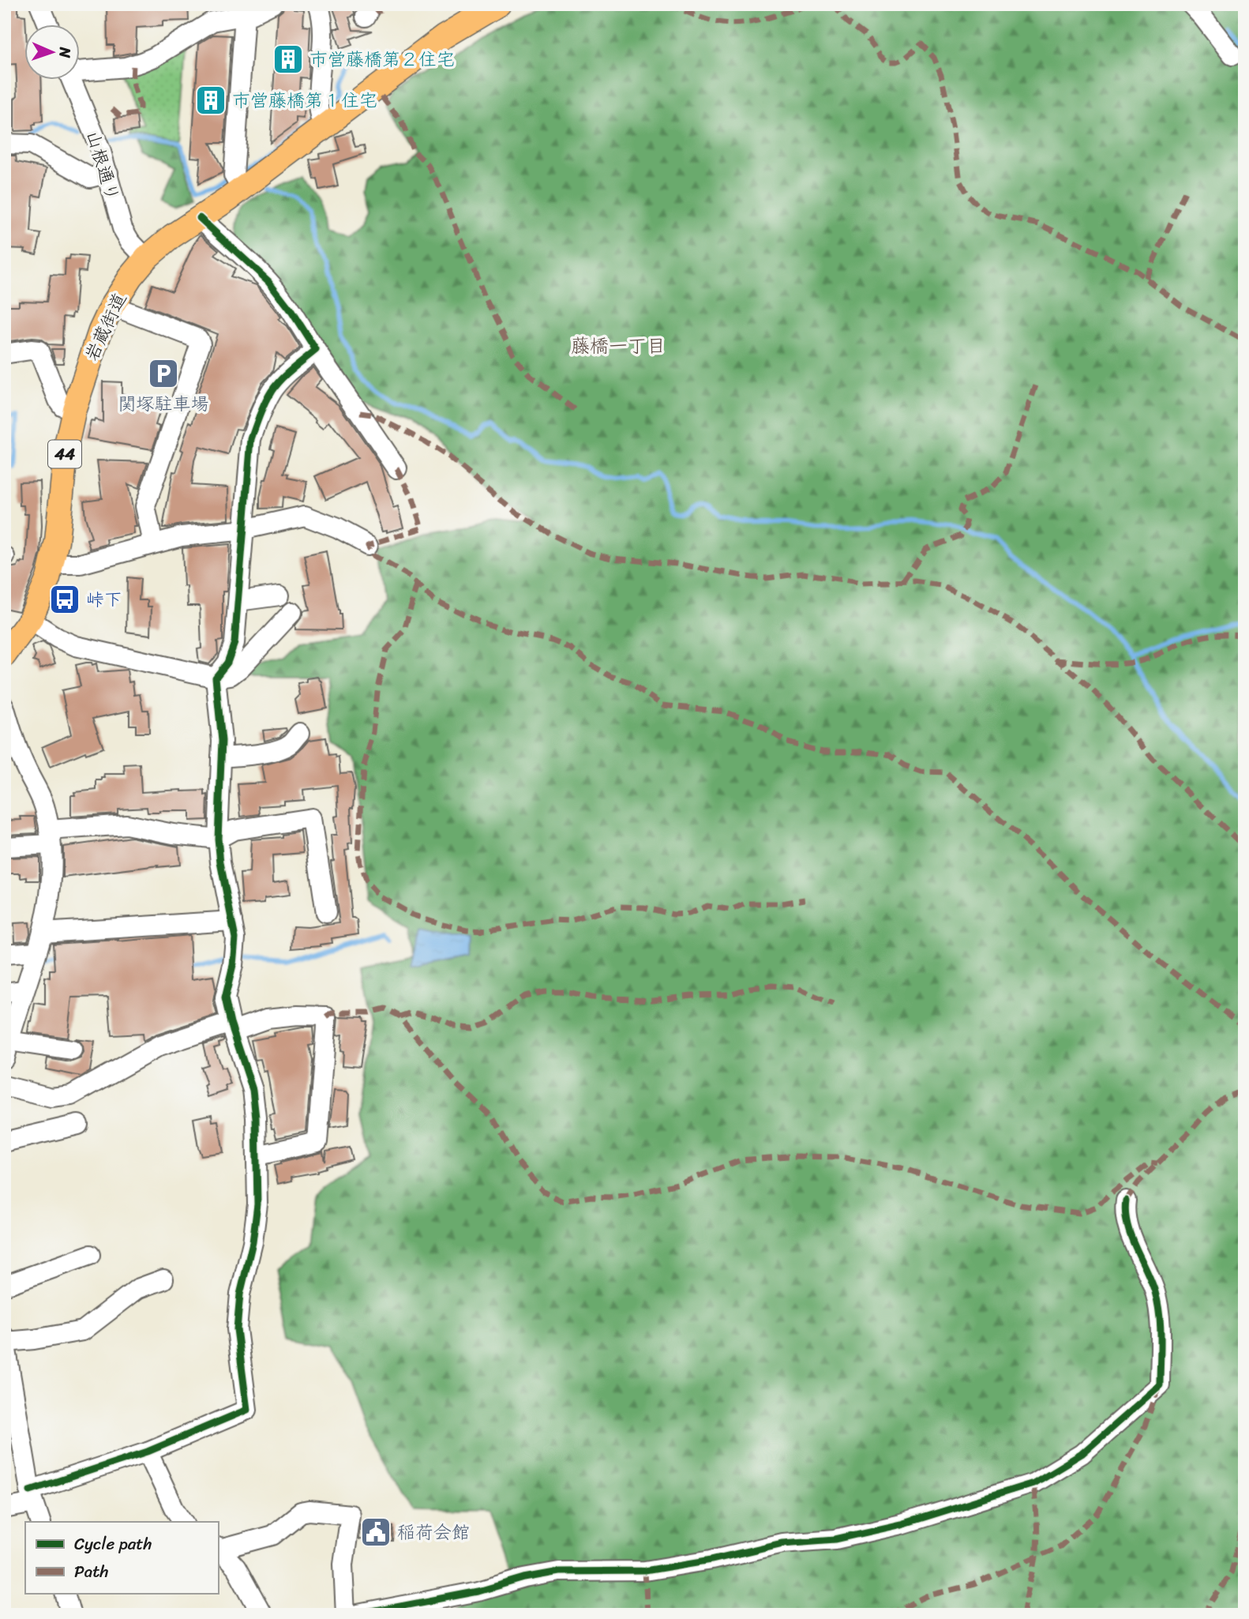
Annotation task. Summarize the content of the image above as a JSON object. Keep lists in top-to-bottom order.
{
  "streets": {
    "main road": ["岩蔵街道", "44"],
    "street": ["山根通り"]
  },
  "crossings": [
    ["山根通り", "岩蔵街道"]
  ],
  "districts": ["藤橋一丁目"],
  "places": {
    "building": ["市営藤橋第２住宅", "市営藤橋第１住宅"],
    "parking": ["関塚駐車場"],
    "bus stop": ["峠下"],
    "public building": ["稲荷会館"]
  },
  "legend": ["Cycle path", "Path"],
  "north": "right"
}
